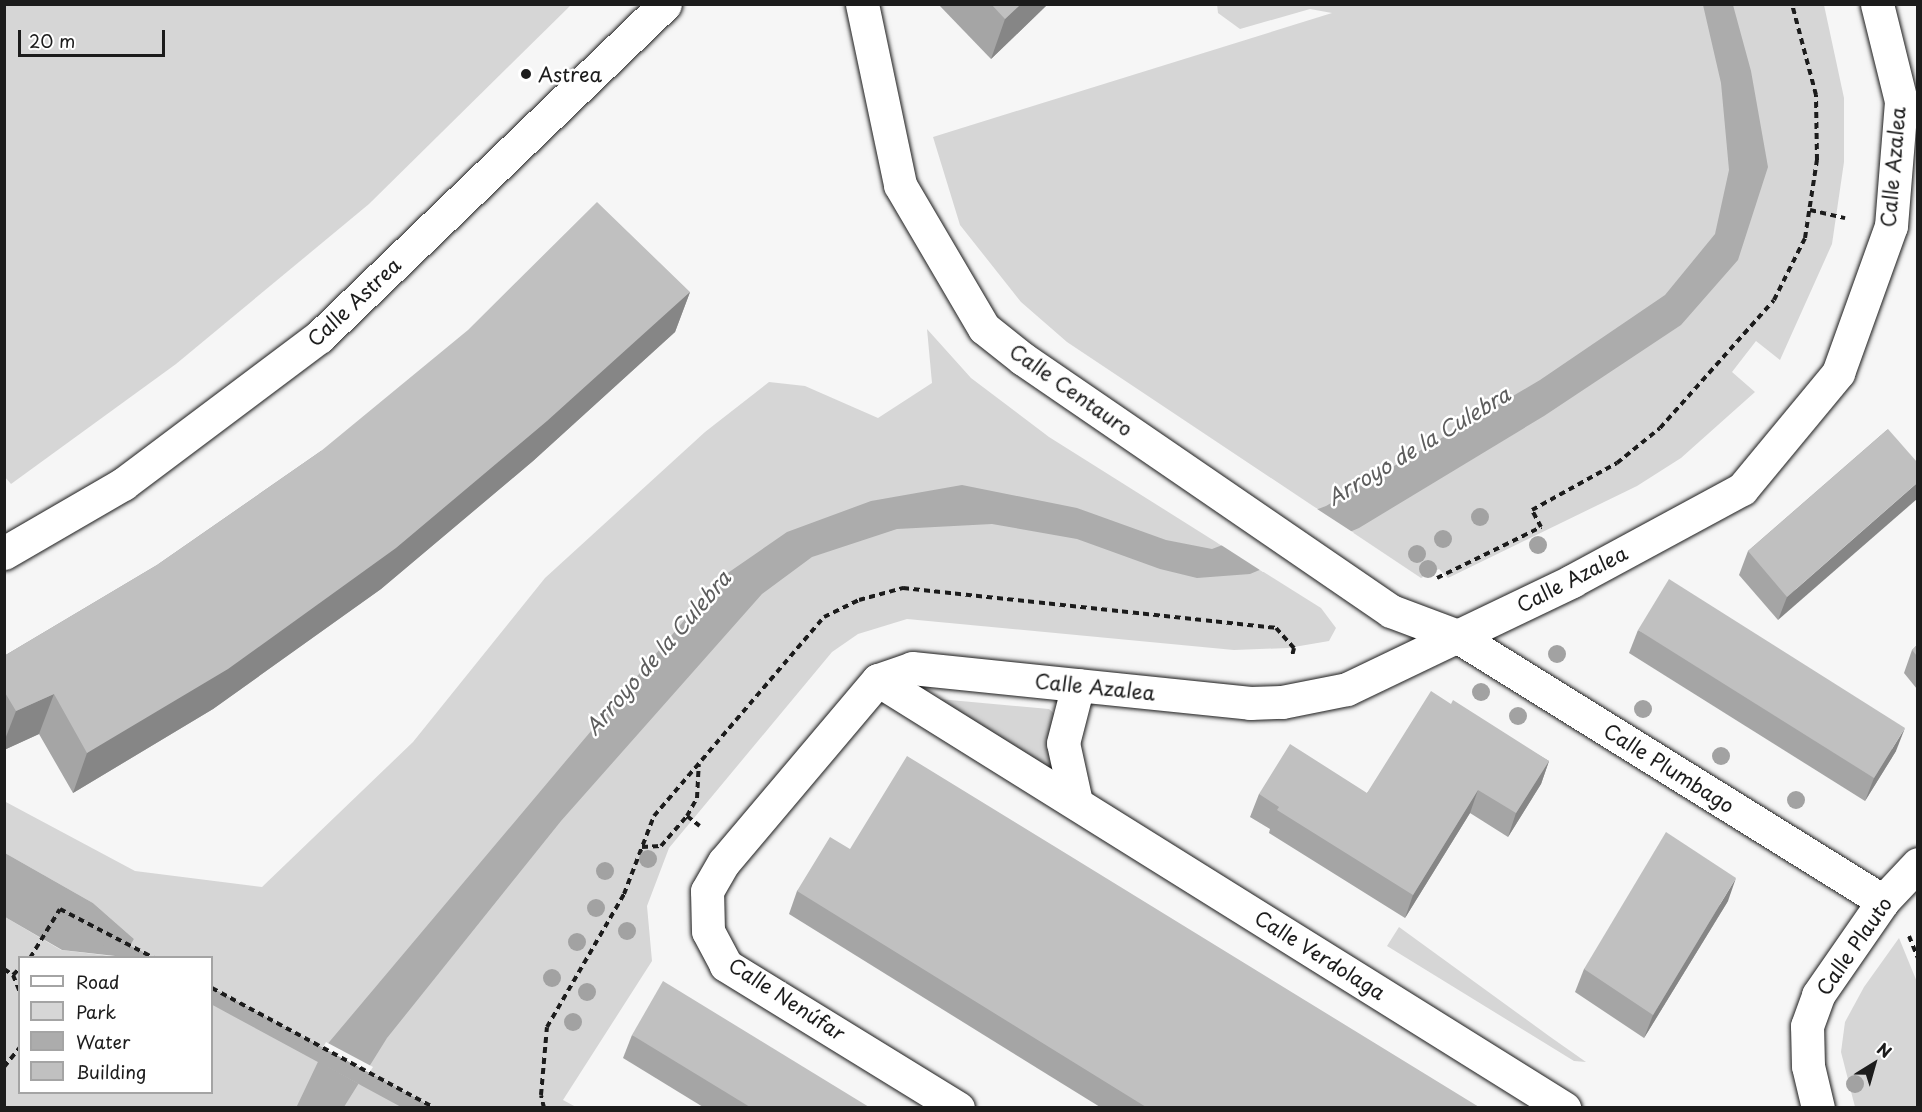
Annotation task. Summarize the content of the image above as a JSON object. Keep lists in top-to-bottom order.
{
  "streets": {
    "street": [
      "Calle Azalea",
      "Calle Astrea",
      "Calle Centauro",
      "Calle Plumbago",
      "Calle Plauto",
      "Calle Verdolaga",
      "Calle Nenúfar"
    ]
  },
  "crossings": [
    ["Calle Azalea", "Calle Centauro"],
    ["Calle Azalea", "Calle Plumbago"],
    ["Calle Azalea", "Calle Verdolaga"],
    ["Calle Azalea", "Calle Nenúfar"],
    ["Calle Centauro", "Calle Plumbago"],
    ["Calle Plumbago", "Calle Plauto"],
    ["Calle Verdolaga", "Calle Nenúfar"]
  ],
  "water": ["Arroyo de la Culebra"],
  "places": ["Astrea"],
  "legend": [
    "Road",
    "Park",
    "Water",
    "Building"
  ],
  "scale_bar": "20 m",
  "north": "top right"
}
